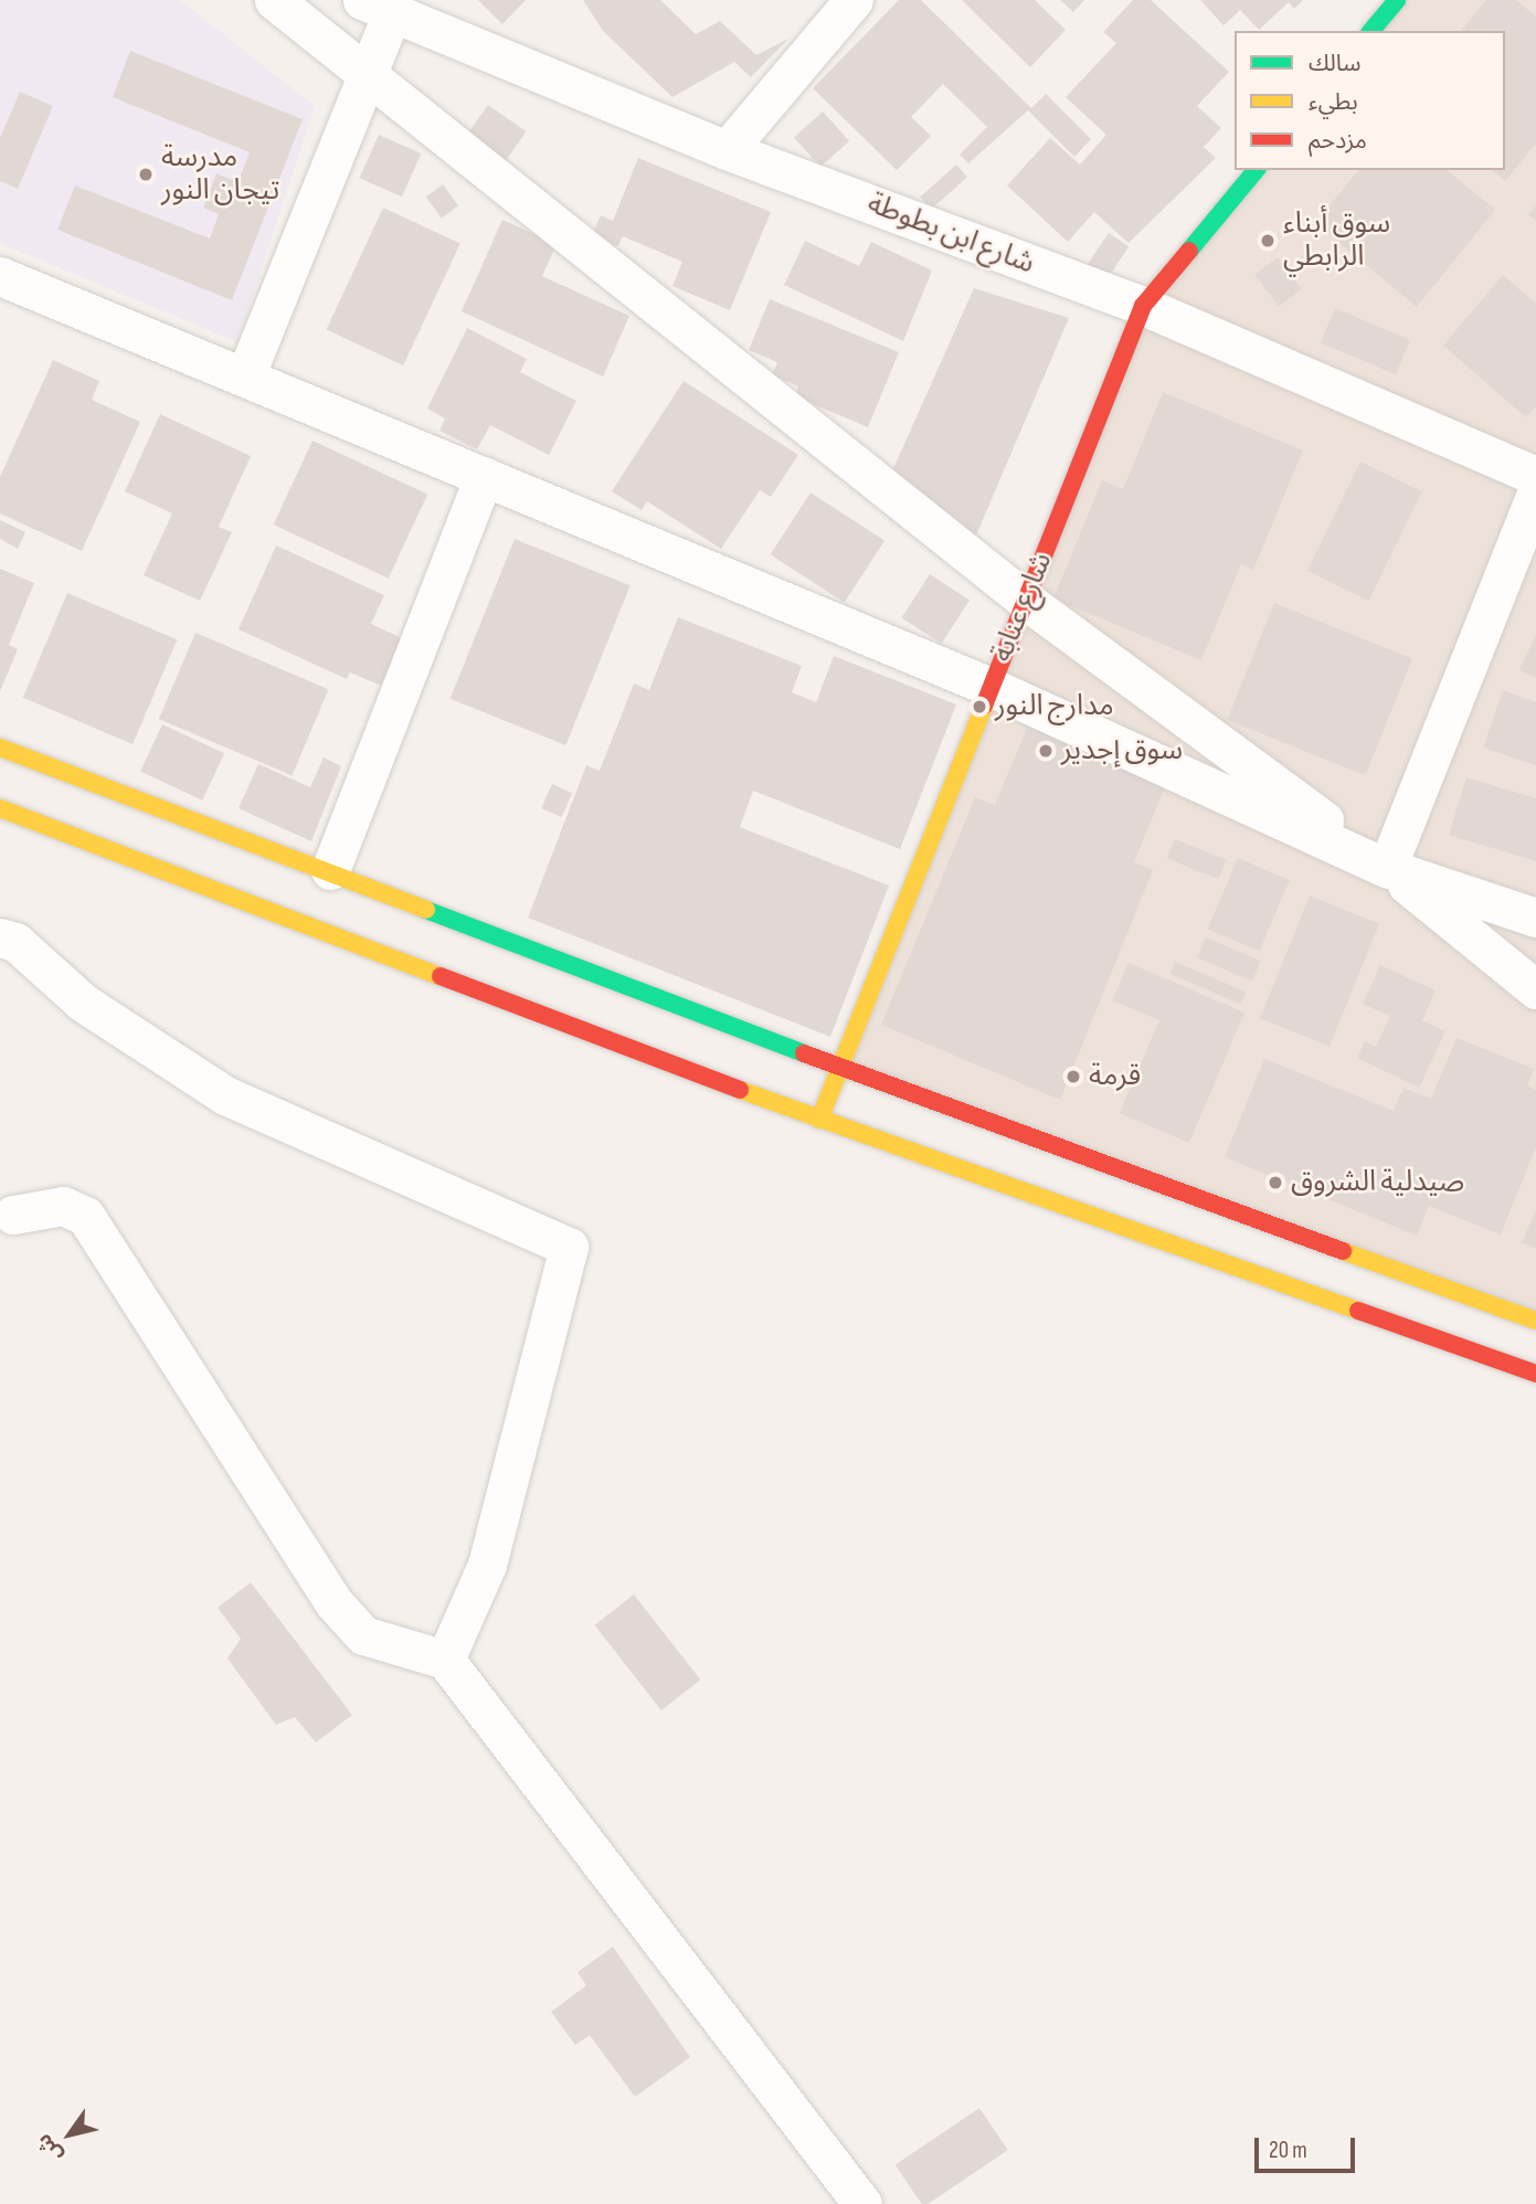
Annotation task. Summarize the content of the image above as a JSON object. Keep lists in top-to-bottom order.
{
  "streets": {
    "main road": ["شارع عنابة"],
    "street": ["شارع ابن بطوطة"]
  },
  "crossings": [
    ["شارع ابن بطوطة", "شارع عنابة"]
  ],
  "places": [
    "مدرسة تيجان النور",
    "سوق أبناء الرابطي",
    "مدارج النور",
    "سوق إجدير",
    "قرمة",
    "صيدلية الشروق"
  ],
  "legend": ["سالك", "بطيء", "مزدحم"],
  "scale_bar": "20 m",
  "north": "bottom left"
}
